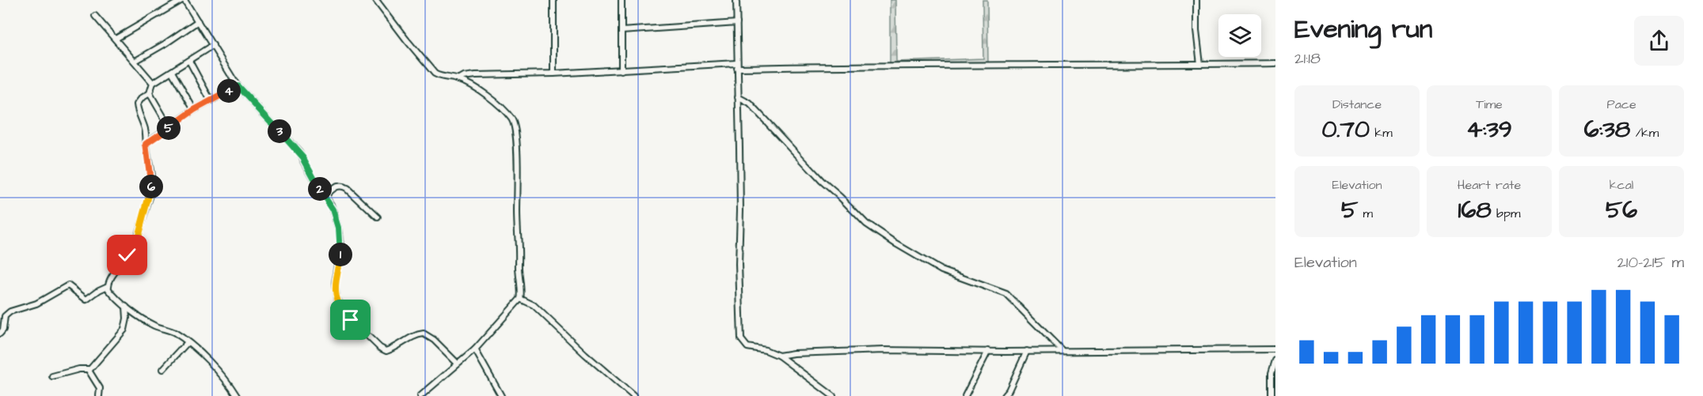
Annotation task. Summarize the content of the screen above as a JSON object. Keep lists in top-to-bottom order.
{
  "page": {
    "heading": ["Evening run", "21:18"],
    "pins": [
      "4",
      "5",
      "3",
      "6",
      "2",
      "1"
    ],
    "stats": [
      ["Distance", "0.70 km"],
      ["Time", "4:39"],
      ["Pace", "6:38 /km"],
      ["Elevation", "5 m"],
      ["Heart rate", "168 bpm"],
      ["kcal", "56"]
    ],
    "chart": ["Elevation", "210–215 m"]
  }
}
